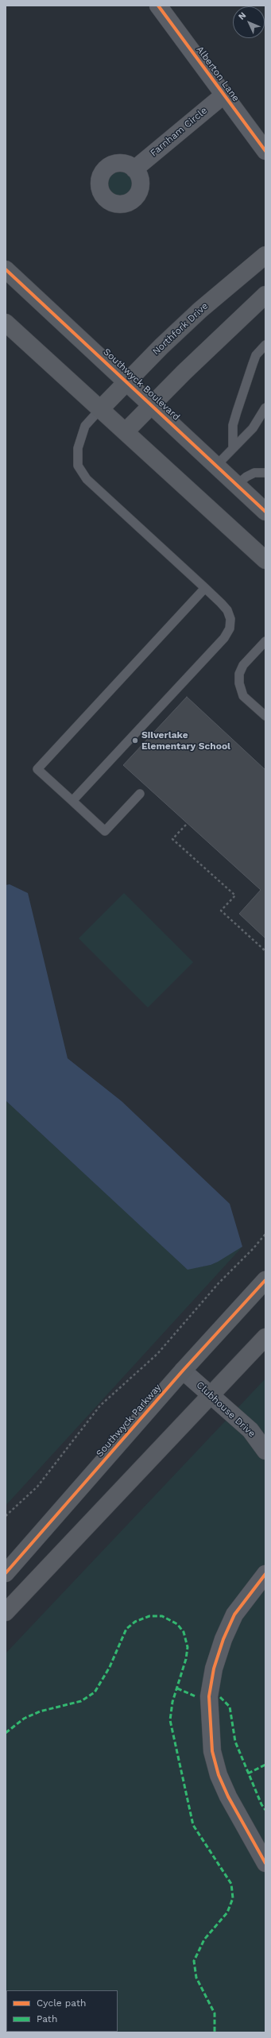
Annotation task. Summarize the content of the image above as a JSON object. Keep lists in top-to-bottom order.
{
  "streets": {
    "street": [
      "Alberton Lane",
      "Farnham Circle",
      "Northfork Drive",
      "Southwyck Boulevard",
      "Clubhouse Drive",
      "Southwyck Parkway"
    ]
  },
  "crossings": [
    ["Alberton Lane", "Farnham Circle"],
    ["Northfork Drive", "Southwyck Boulevard"],
    ["Clubhouse Drive", "Southwyck Parkway"]
  ],
  "places": ["Silverlake Elementary School"],
  "legend": ["Cycle path", "Path"],
  "north": "top left"
}
